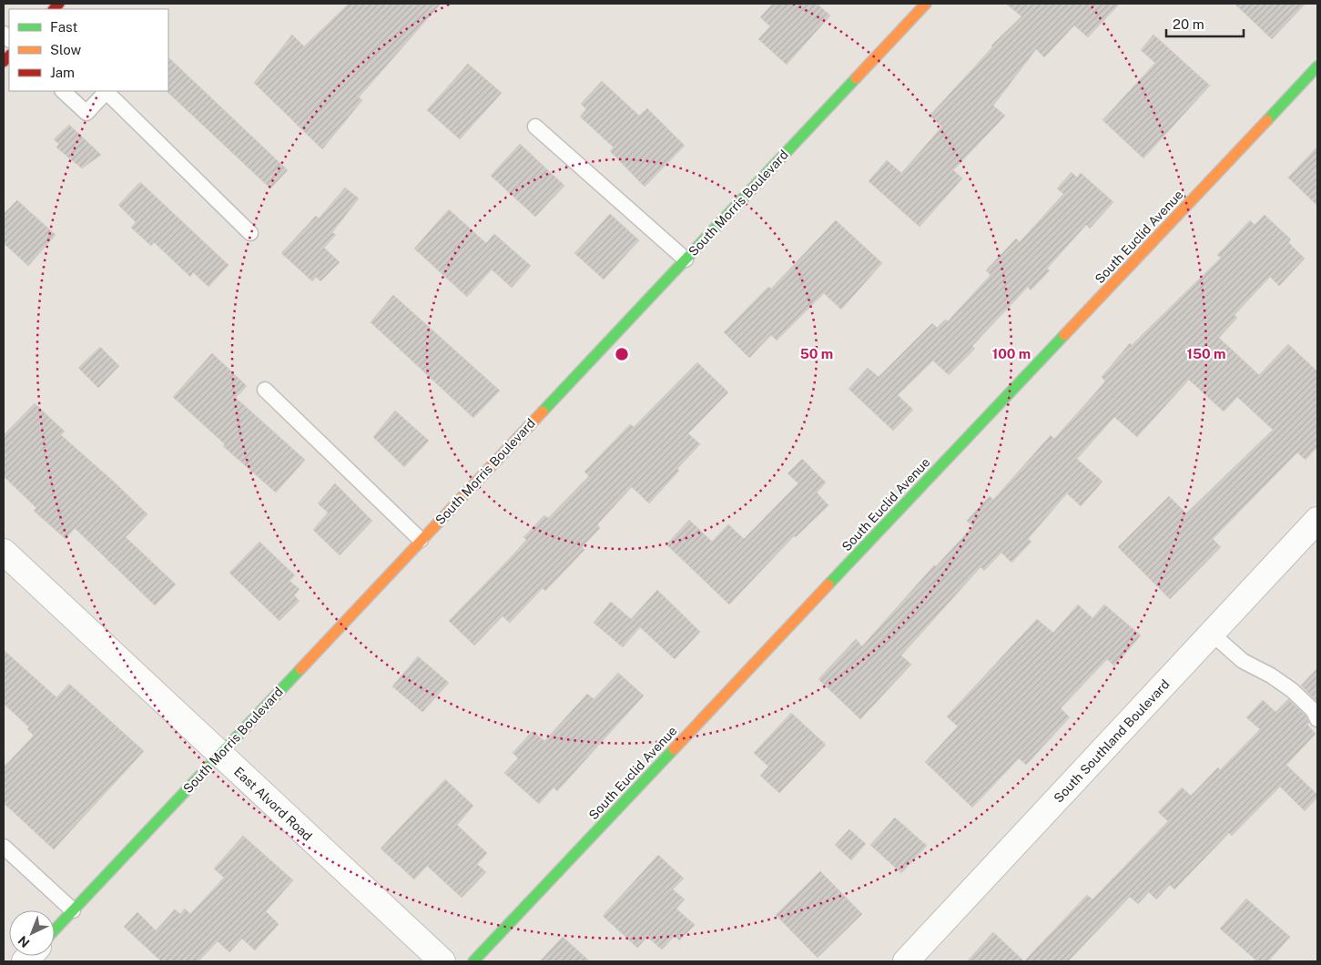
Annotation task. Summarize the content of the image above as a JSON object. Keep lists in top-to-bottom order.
{
  "streets": {
    "street": [
      "South Morris Boulevard",
      "South Euclid Avenue",
      "South Southland Boulevard",
      "East Alvord Road"
    ]
  },
  "crossings": [
    ["South Morris Boulevard", "East Alvord Road"]
  ],
  "legend": ["Fast", "Slow", "Jam"],
  "scale_bar": "20 m",
  "north": "bottom left",
  "rings": ["50 m", "100 m", "150 m"]
}
